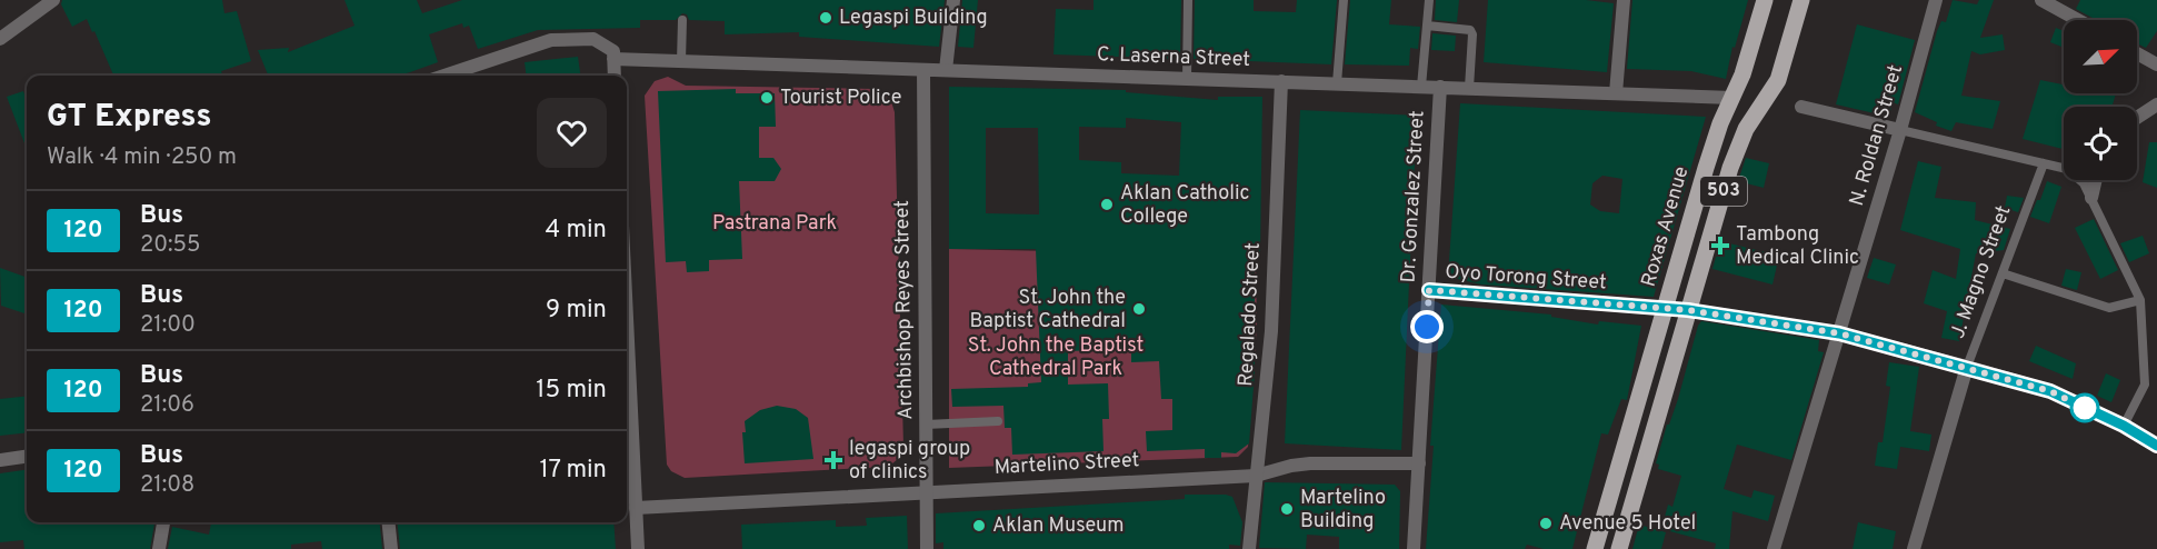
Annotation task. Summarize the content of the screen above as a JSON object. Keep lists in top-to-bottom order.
{
  "streets": {
    "main road": ["503", "Roxas Avenue"],
    "street": [
      "C. Laserna Street",
      "N. Roldan Street",
      "Dr. Gonzalez Street",
      "J. Magno Street",
      "Oyo Torong Street",
      "Archbishop Reyes Street",
      "Regalado Street",
      "Martelino Street"
    ]
  },
  "crossings": [
    ["C. Laserna Street", "Dr. Gonzalez Street"],
    ["C. Laserna Street", "Roxas Avenue"],
    ["C. Laserna Street", "Archbishop Reyes Street"],
    ["C. Laserna Street", "Regalado Street"],
    ["N. Roldan Street", "Oyo Torong Street"],
    ["503", "Oyo Torong Street"],
    ["Dr. Gonzalez Street", "Oyo Torong Street"],
    ["Dr. Gonzalez Street", "Martelino Street"],
    ["Roxas Avenue", "Oyo Torong Street"],
    ["J. Magno Street", "Oyo Torong Street"],
    ["Archbishop Reyes Street", "Martelino Street"],
    ["Regalado Street", "Martelino Street"]
  ],
  "parks": ["Pastrana Park", "St. John the Baptist Cathedral Park"],
  "places": {
    "other": [
      "Legaspi Building",
      "Tourist Police",
      "Aklan Catholic College",
      "St. John the Baptist Cathedral",
      "Martelino Building",
      "Avenue 5 Hotel",
      "Aklan Museum"
    ],
    "health": ["Tambong Medical Clinic", "legaspi group of clinics"]
  },
  "lines": ["bus line 120"],
  "north": "top right",
  "page": {
    "heading": ["GT Express", "Walk · 4 min · 250 m"],
    "list": [
      {
        "mark": "120",
        "name": "Bus",
        "note": "20:55",
        "value": "4 min"
      },
      {
        "mark": "120",
        "name": "Bus",
        "note": "21:00",
        "value": "9 min"
      },
      {
        "mark": "120",
        "name": "Bus",
        "note": "21:06",
        "value": "15 min"
      },
      {
        "mark": "120",
        "name": "Bus",
        "note": "21:08",
        "value": "17 min"
      }
    ]
  }
}
